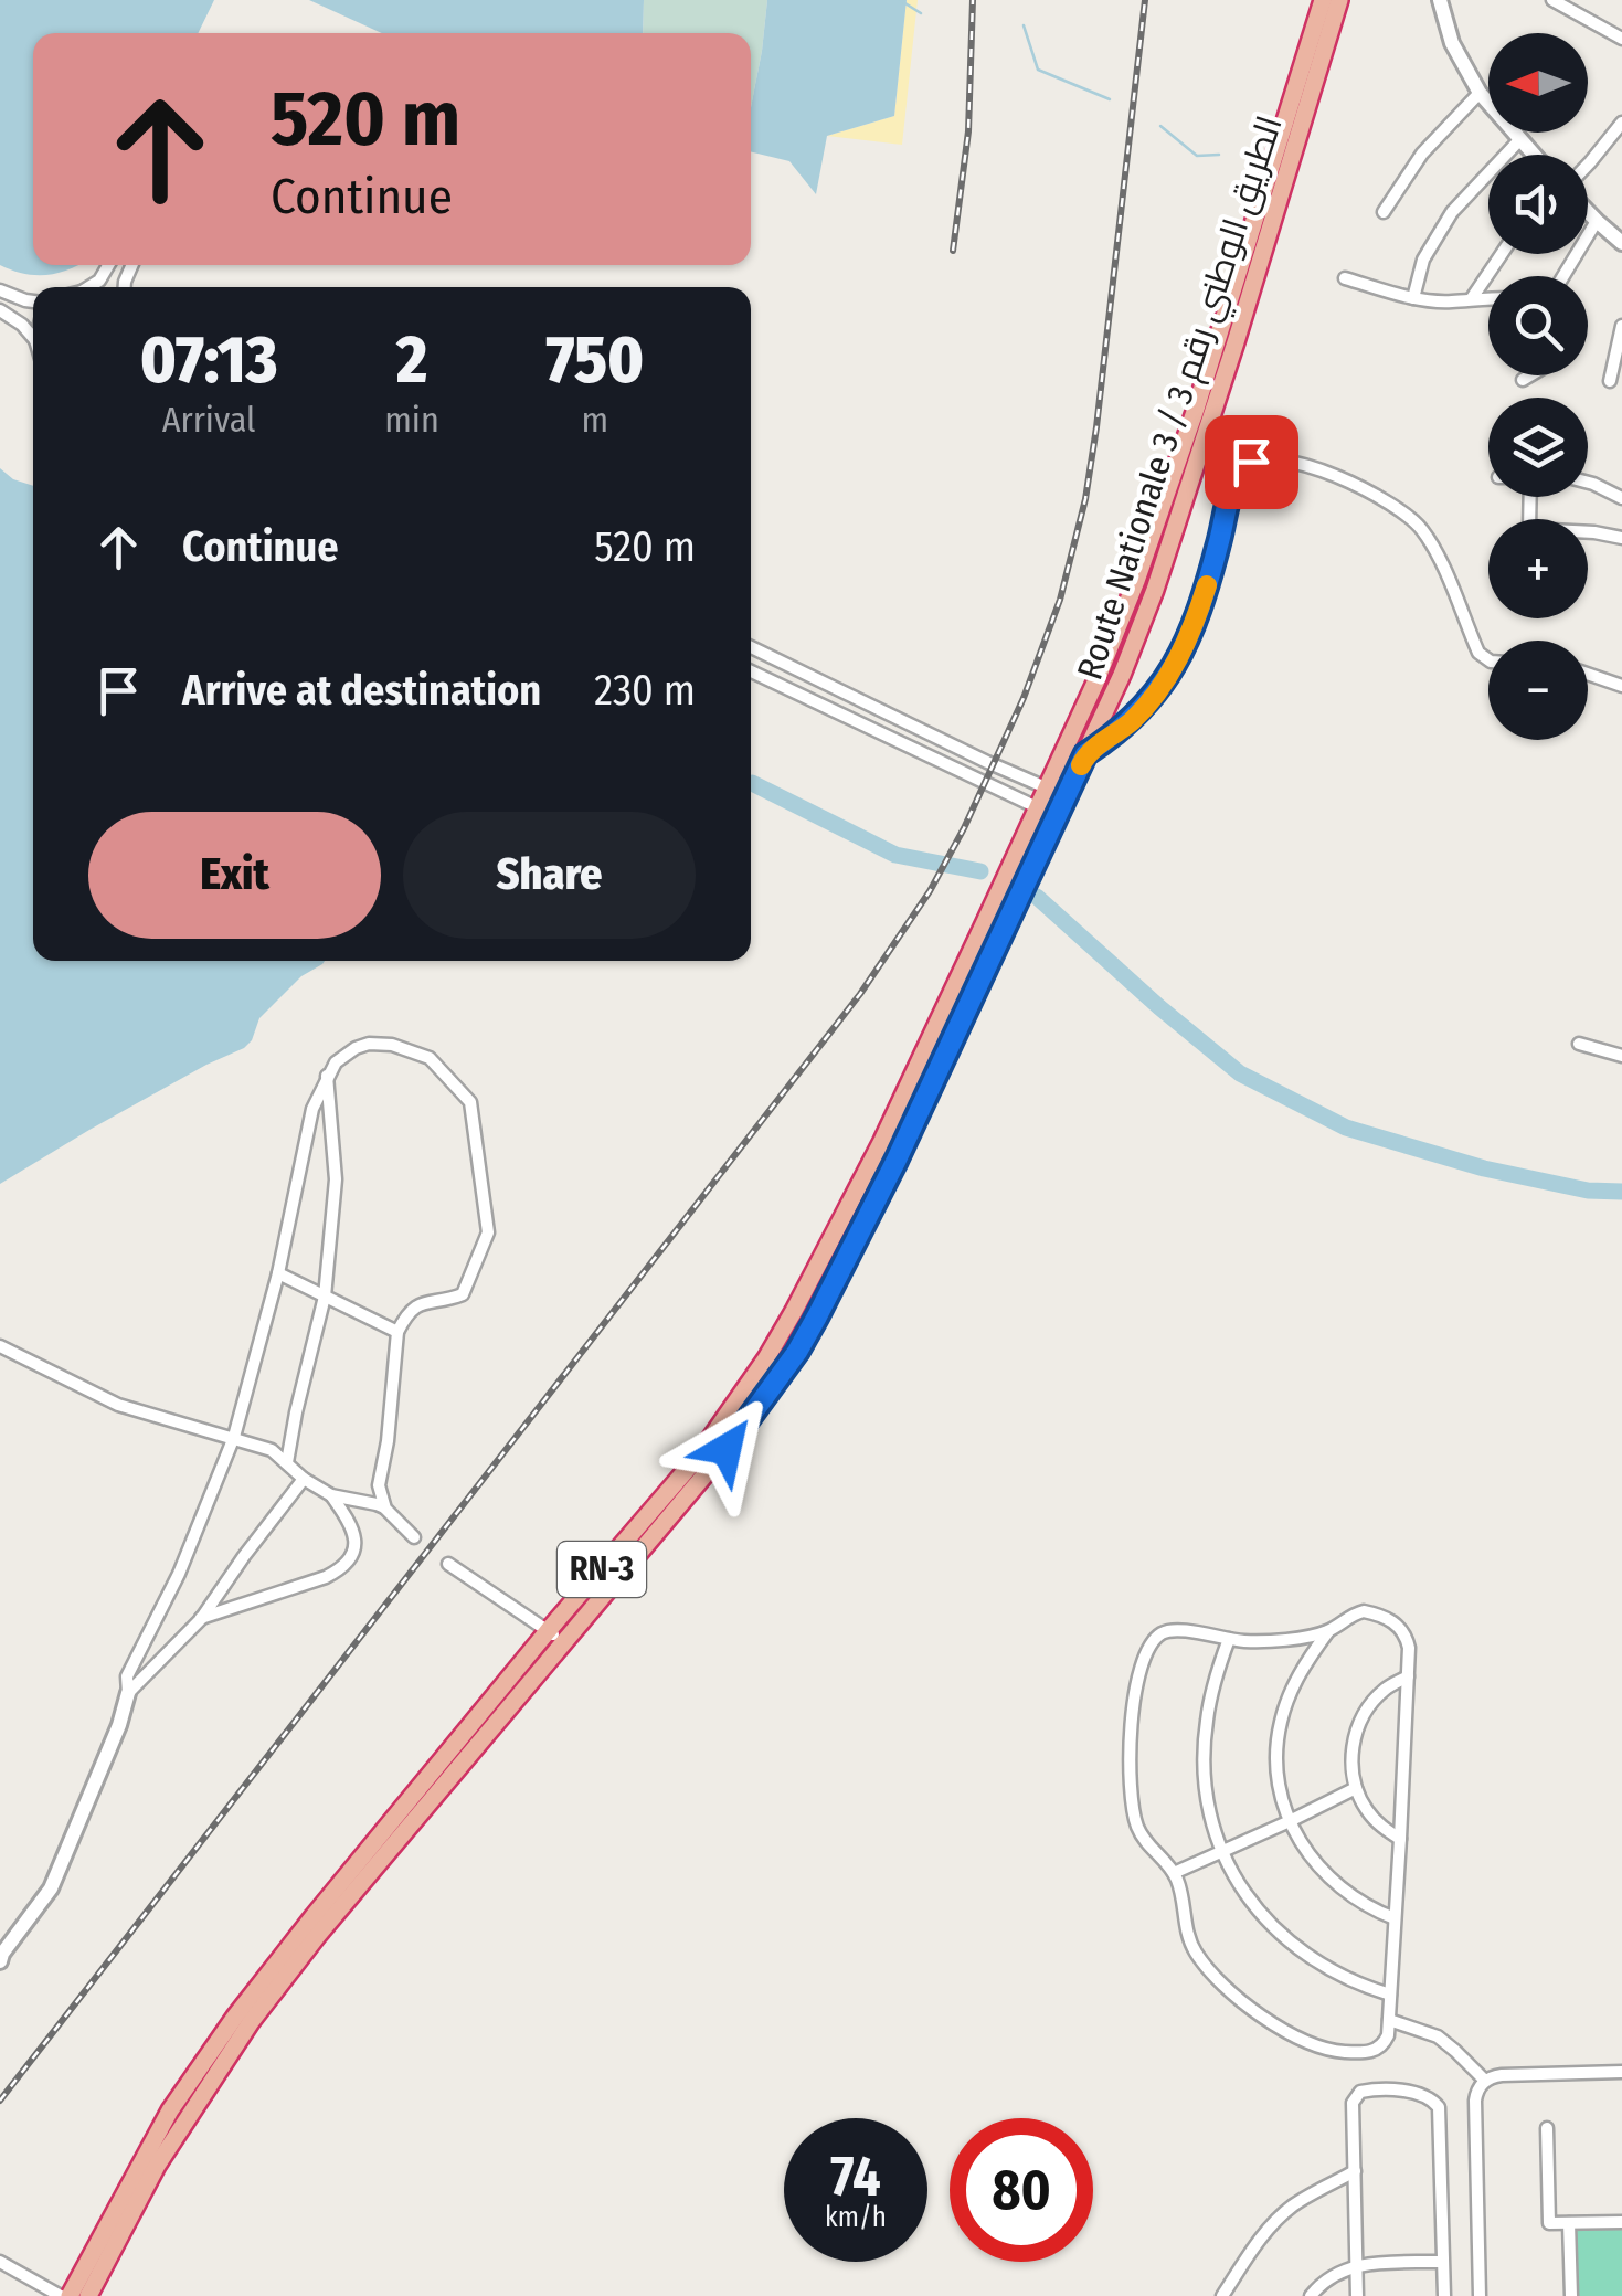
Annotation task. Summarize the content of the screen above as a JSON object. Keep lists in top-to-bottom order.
{
  "streets": {
    "highway": ["Route Nationale 3 / الطريق الوطني رقم 3", "RN-3"]
  },
  "north": "left",
  "page": {
    "map_buttons": ["+", "−"],
    "turn": ["520 m", "Continue"],
    "eta": [
      "07:13",
      "Arrival",
      "2",
      "min",
      "750",
      "m"
    ],
    "list": [
      {
        "name": "Continue",
        "value": "520 m"
      },
      {
        "name": "Arrive at destination",
        "value": "230 m"
      }
    ],
    "buttons": ["Exit", "Share"],
    "speed": "74 km/h",
    "limit": "80"
  }
}
